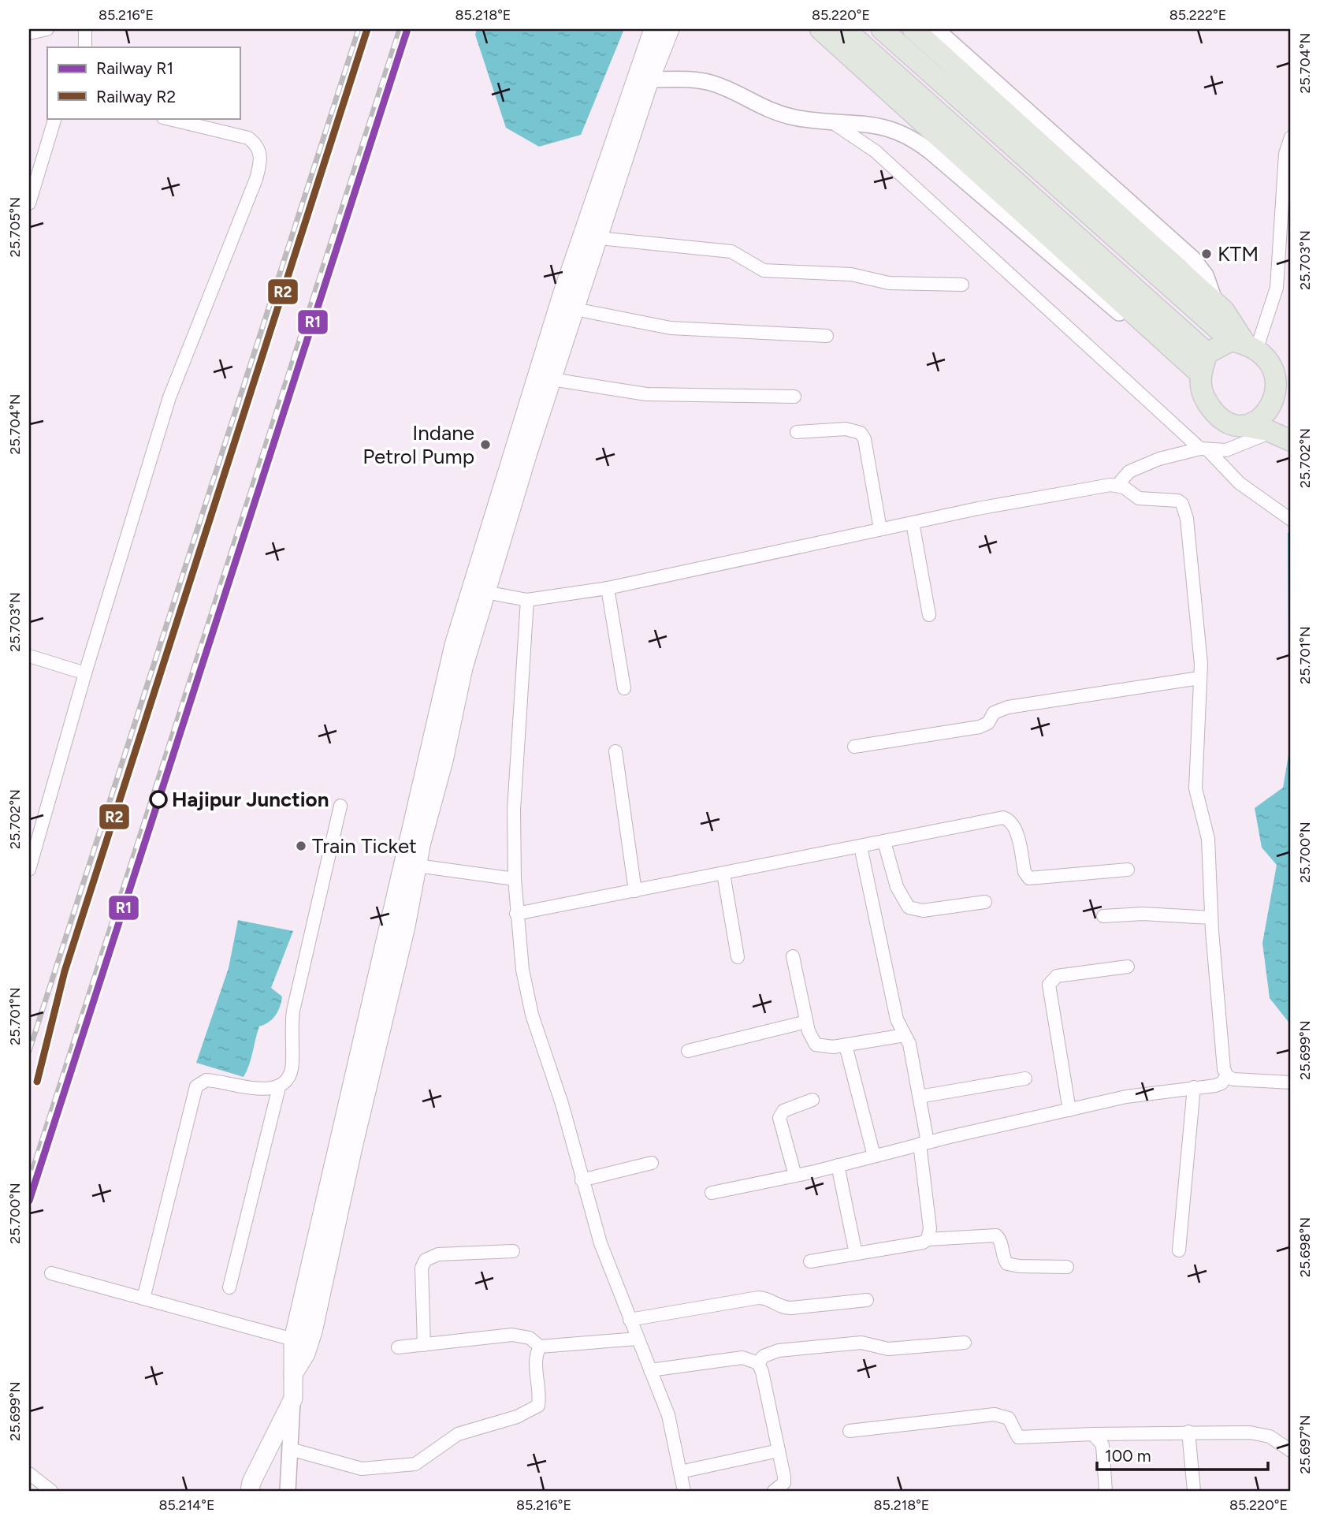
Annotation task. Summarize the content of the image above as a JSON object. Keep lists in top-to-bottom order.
{
  "places": [
    "KTM",
    "Indane Petrol Pump",
    "Hajipur Junction",
    "Train Ticket"
  ],
  "lines": ["rail line R1", "rail line R2"],
  "legend": ["Railway R1", "Railway R2"],
  "scale_bar": "100 m",
  "coordinates": [
    "85.216°E",
    "85.218°E",
    "85.220°E",
    "85.222°E",
    "25.704°N",
    "25.705°N",
    "25.703°N",
    "25.702°N",
    "25.701°N",
    "25.700°N",
    "25.699°N",
    "25.698°N",
    "25.697°N",
    "85.214°E"
  ]
}
